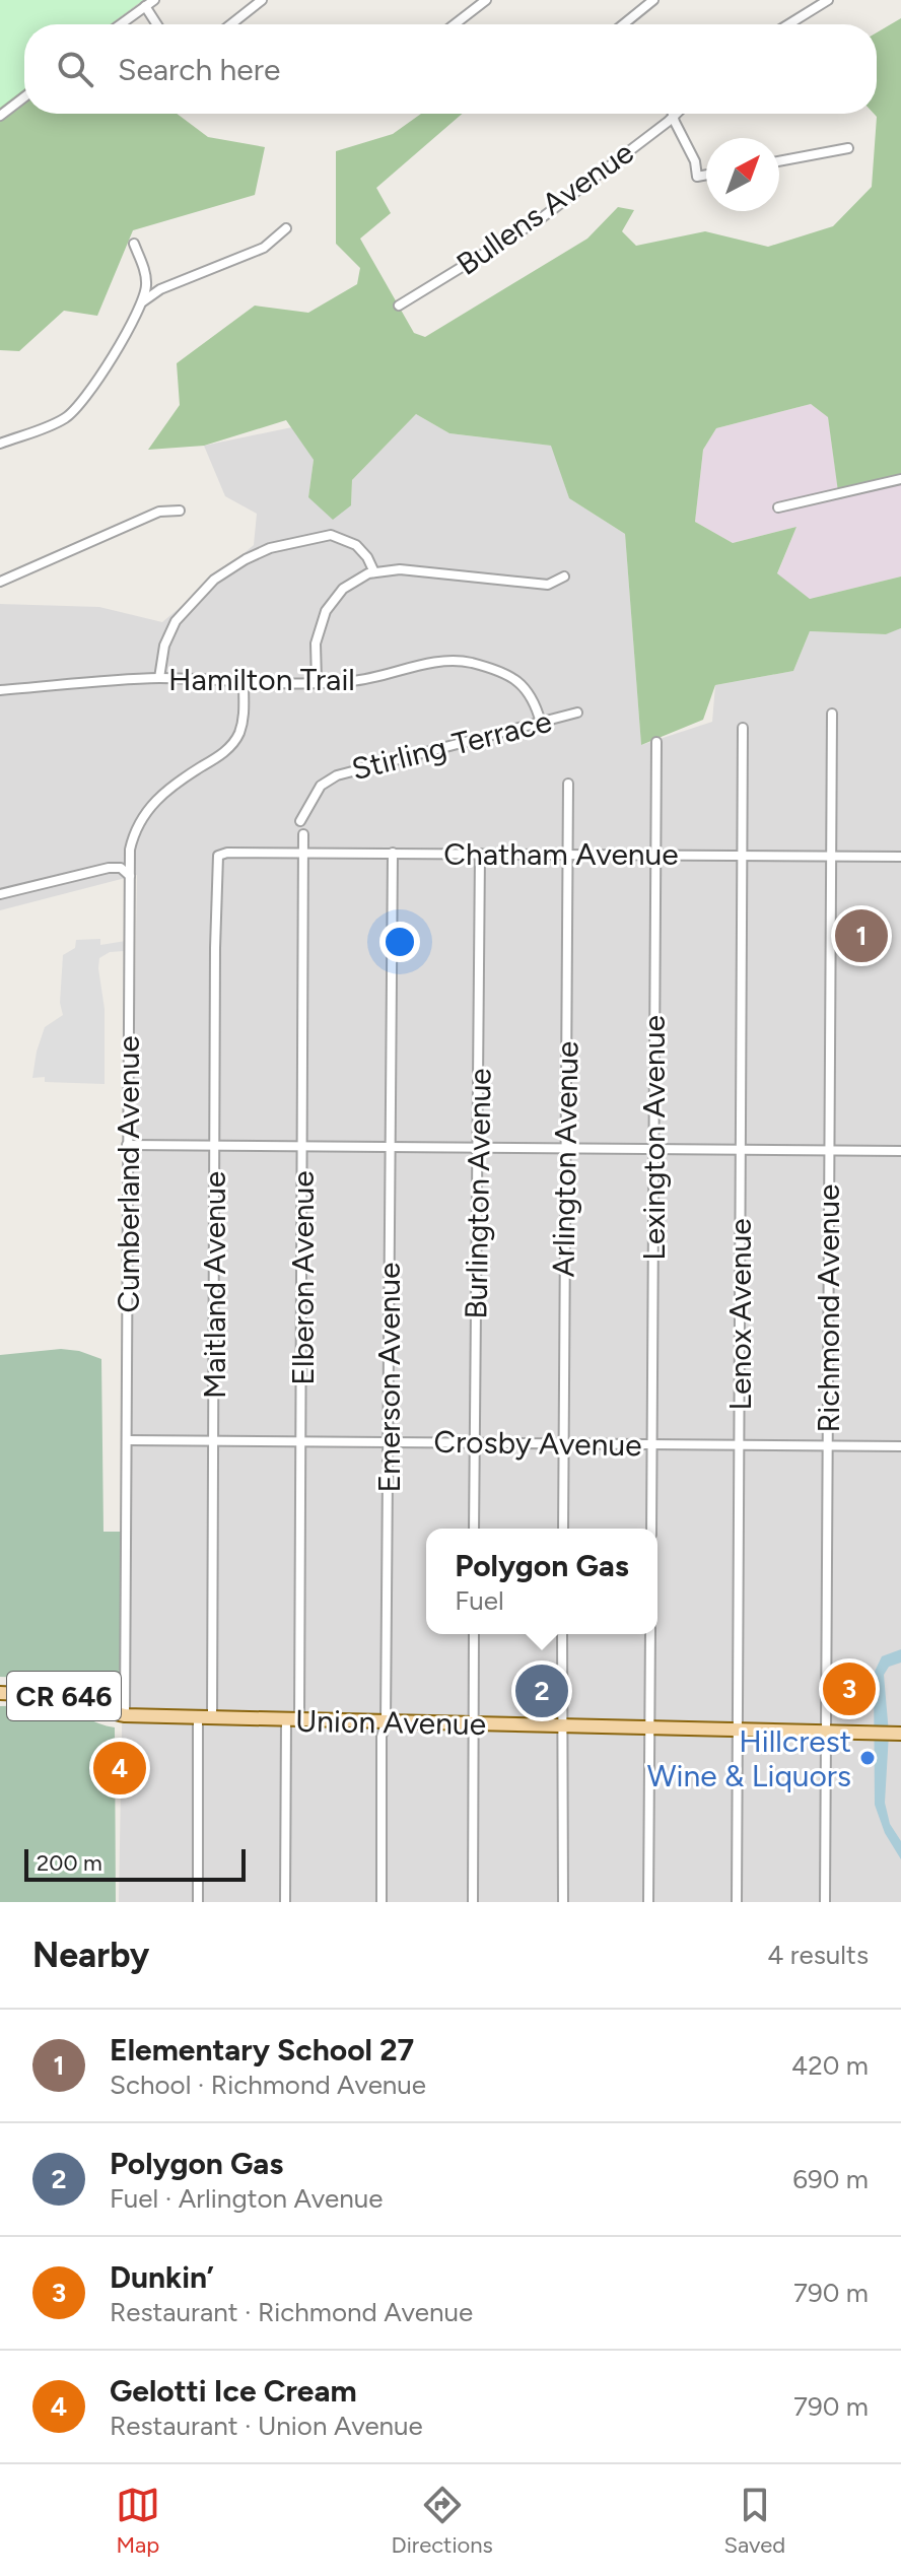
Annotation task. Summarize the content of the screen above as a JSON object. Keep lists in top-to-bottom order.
{
  "streets": {
    "main road": ["CR 646", "Union Avenue"],
    "street": [
      "Bullens Avenue",
      "Hamilton Trail",
      "Stirling Terrace",
      "Chatham Avenue",
      "Lexington Avenue",
      "Arlington Avenue",
      "Cumberland Avenue",
      "Burlington Avenue",
      "Elberon Avenue",
      "Maitland Avenue",
      "Richmond Avenue",
      "Lenox Avenue",
      "Emerson Avenue",
      "Crosby Avenue"
    ]
  },
  "crossings": [
    ["Hamilton Trail", "Stirling Terrace"],
    ["Hamilton Trail", "Cumberland Avenue"],
    ["Chatham Avenue", "Lexington Avenue"],
    ["Chatham Avenue", "Arlington Avenue"],
    ["Chatham Avenue", "Burlington Avenue"],
    ["Chatham Avenue", "Elberon Avenue"],
    ["Chatham Avenue", "Maitland Avenue"],
    ["Chatham Avenue", "Richmond Avenue"],
    ["Chatham Avenue", "Lenox Avenue"],
    ["Chatham Avenue", "Emerson Avenue"],
    ["Lexington Avenue", "Crosby Avenue"],
    ["Arlington Avenue", "Crosby Avenue"],
    ["Cumberland Avenue", "Crosby Avenue"],
    ["Cumberland Avenue", "CR 646"],
    ["Cumberland Avenue", "Union Avenue"],
    ["Burlington Avenue", "Crosby Avenue"],
    ["Elberon Avenue", "Crosby Avenue"],
    ["Elberon Avenue", "Union Avenue"],
    ["Maitland Avenue", "Crosby Avenue"],
    ["Maitland Avenue", "Union Avenue"],
    ["Richmond Avenue", "Crosby Avenue"],
    ["Richmond Avenue", "Union Avenue"],
    ["Lenox Avenue", "Crosby Avenue"],
    ["Lenox Avenue", "Union Avenue"],
    ["Emerson Avenue", "Crosby Avenue"],
    ["Emerson Avenue", "Union Avenue"],
    ["CR 646", "Union Avenue"]
  ],
  "places": ["Hillcrest Wine & Liquors"],
  "scale_bar": "200 m",
  "north": "top right",
  "page": {
    "search": "Search here",
    "pins": [
      "1",
      "3",
      "2",
      "4"
    ],
    "popup": ["Polygon Gas", "Fuel"],
    "scale": "200 m",
    "heading": ["Nearby", "4 results"],
    "list": [
      {
        "mark": "1",
        "name": "Elementary School 27",
        "note": "School · Richmond Avenue",
        "value": "420 m"
      },
      {
        "mark": "2",
        "name": "Polygon Gas",
        "note": "Fuel · Arlington Avenue",
        "value": "690 m"
      },
      {
        "mark": "3",
        "name": "Dunkin’",
        "note": "Restaurant · Richmond Avenue",
        "value": "790 m"
      },
      {
        "mark": "4",
        "name": "Gelotti Ice Cream",
        "note": "Restaurant · Union Avenue",
        "value": "790 m"
      }
    ],
    "nav": ["Map", "Directions", "Saved"]
  }
}
